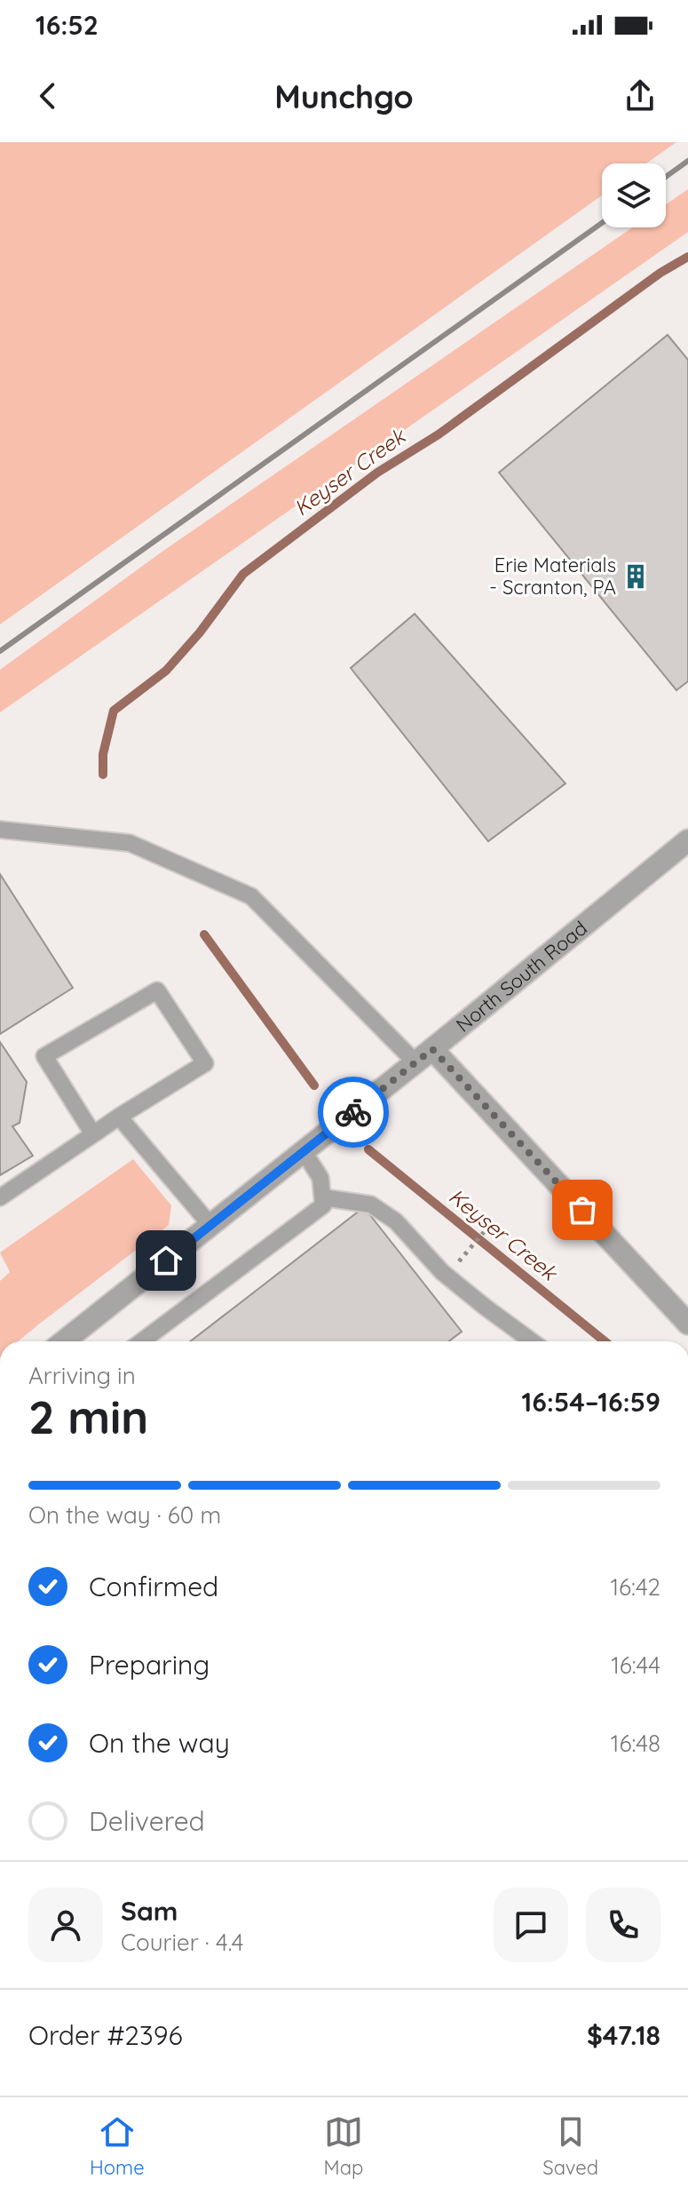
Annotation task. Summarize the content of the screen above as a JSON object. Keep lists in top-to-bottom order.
{
  "streets": {
    "street": ["North South Road"]
  },
  "water": ["Keyser Creek"],
  "places": {
    "building": ["Erie Materials - Scranton, PA"]
  },
  "page": {
    "status": "16:52",
    "header": "Munchgo",
    "heading": ["2 min", "Arriving in", "16:54–16:59"],
    "panel": [
      "Sam",
      "Courier · 4.4",
      "Order #2396",
      "$47.18"
    ],
    "bar": "On the way · 60 m",
    "list": [
      ["Confirmed", "16:42"],
      ["Preparing", "16:44"],
      ["On the way", "16:48"],
      "Delivered"
    ],
    "tabs": ["Home", "Map", "Saved"]
  }
}
